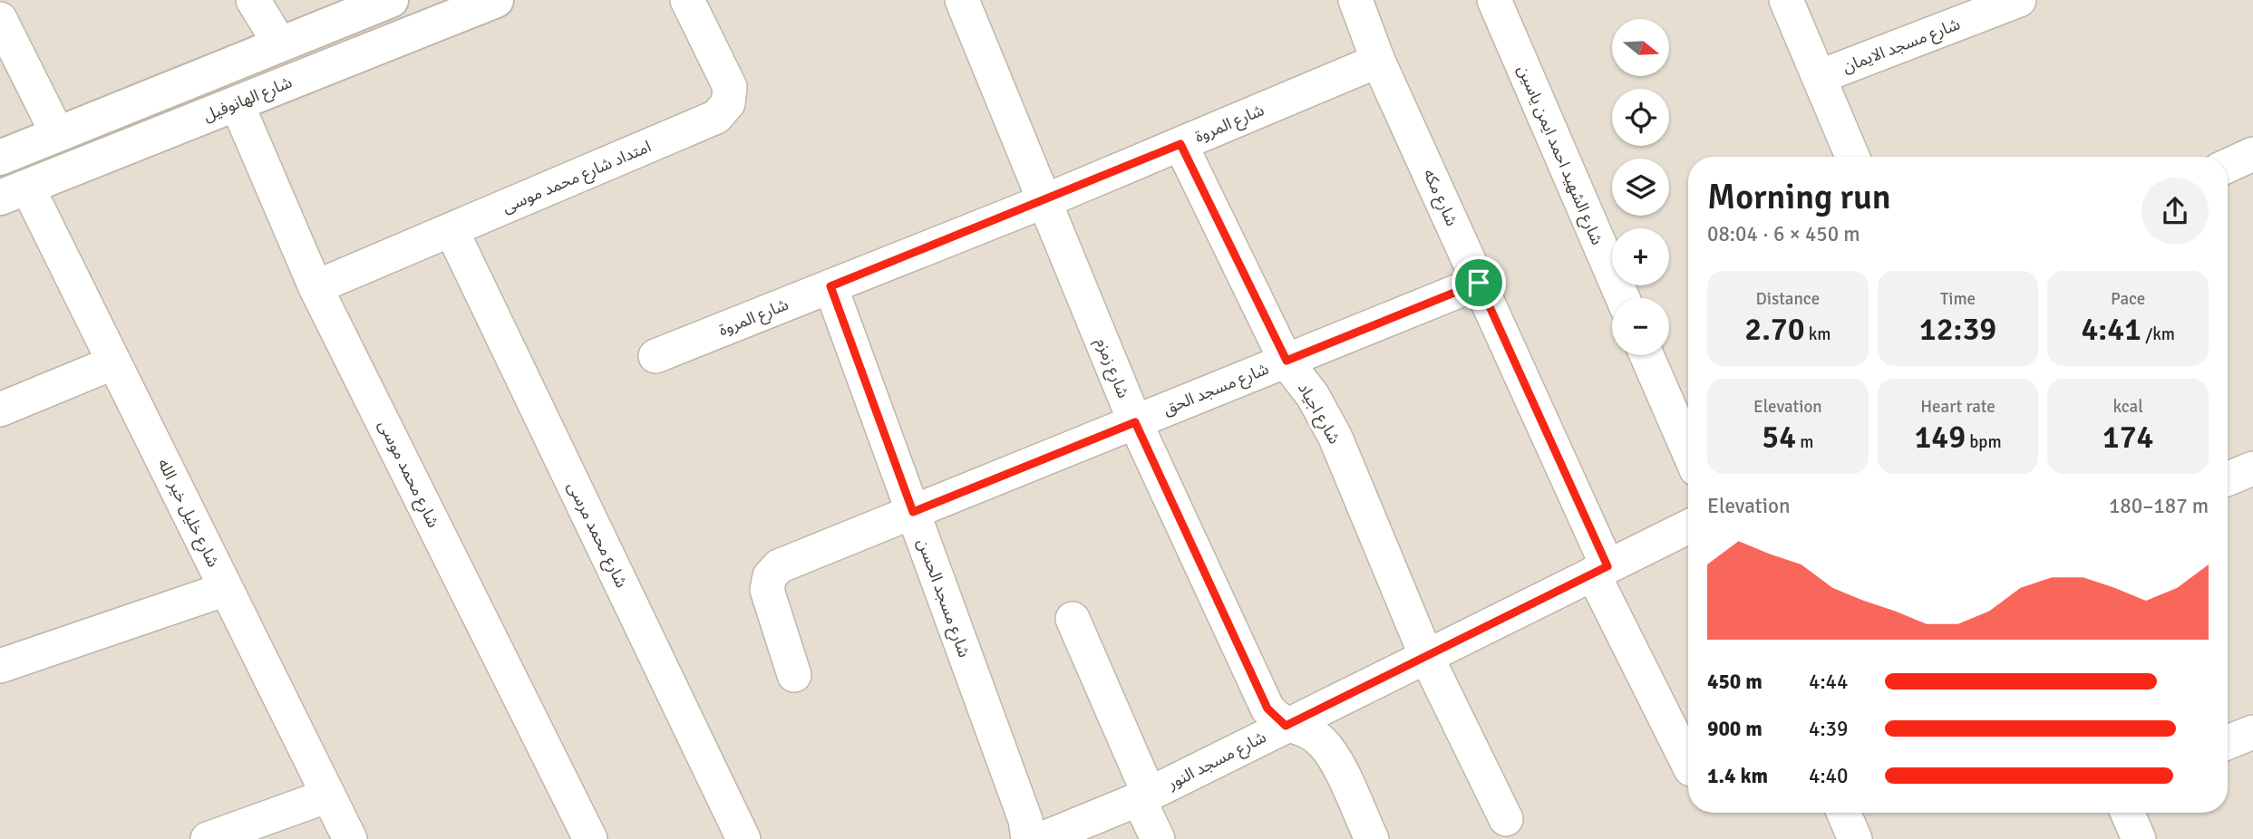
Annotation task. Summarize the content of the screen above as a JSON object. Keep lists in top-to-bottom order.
{
  "streets": {
    "street": [
      "شارع مسجد الايمان",
      "شارع الهانوفيل",
      "شارع المروة",
      "شارع الشهيد احمد ايمن ياسين",
      "امتداد شارع محمد موسى",
      "شارع مكه",
      "شارع زمزم",
      "شارع مسجد الحق",
      "شارع اجياد",
      "شارع محمد موسى",
      "شارع خليل خير الله",
      "شارع محمد مرسى",
      "شارع مسجد الحسن",
      "شارع مسجد النور"
    ]
  },
  "crossings": [
    ["شارع الهانوفيل", "شارع محمد موسى"],
    ["شارع الهانوفيل", "شارع خليل خير الله"],
    ["شارع المروة", "شارع مكه"],
    ["شارع المروة", "شارع زمزم"],
    ["شارع المروة", "شارع اجياد"],
    ["شارع المروة", "شارع مسجد الحسن"],
    ["امتداد شارع محمد موسى", "شارع محمد موسى"],
    ["امتداد شارع محمد موسى", "شارع محمد مرسى"],
    ["شارع مكه", "شارع مسجد الحق"],
    ["شارع مكه", "شارع مسجد النور"],
    ["شارع زمزم", "شارع مسجد الحق"],
    ["شارع زمزم", "شارع مسجد النور"],
    ["شارع مسجد الحق", "شارع اجياد"],
    ["شارع مسجد الحق", "شارع مسجد الحسن"],
    ["شارع اجياد", "شارع مسجد النور"]
  ],
  "north": "right",
  "page": {
    "map_buttons": ["+", "−"],
    "heading": ["Morning run", "08:04 · 6 × 450 m"],
    "stats": [
      ["Distance", "2.70 km"],
      ["Time", "12:39"],
      ["Pace", "4:41 /km"],
      ["Elevation", "54 m"],
      ["Heart rate", "149 bpm"],
      ["kcal", "174"]
    ],
    "chart": ["Elevation", "180–187 m"],
    "list": [
      {
        "name": "450 m",
        "note": "4:44"
      },
      {
        "name": "900 m",
        "note": "4:39"
      },
      {
        "name": "1.4 km",
        "note": "4:40"
      }
    ]
  }
}
